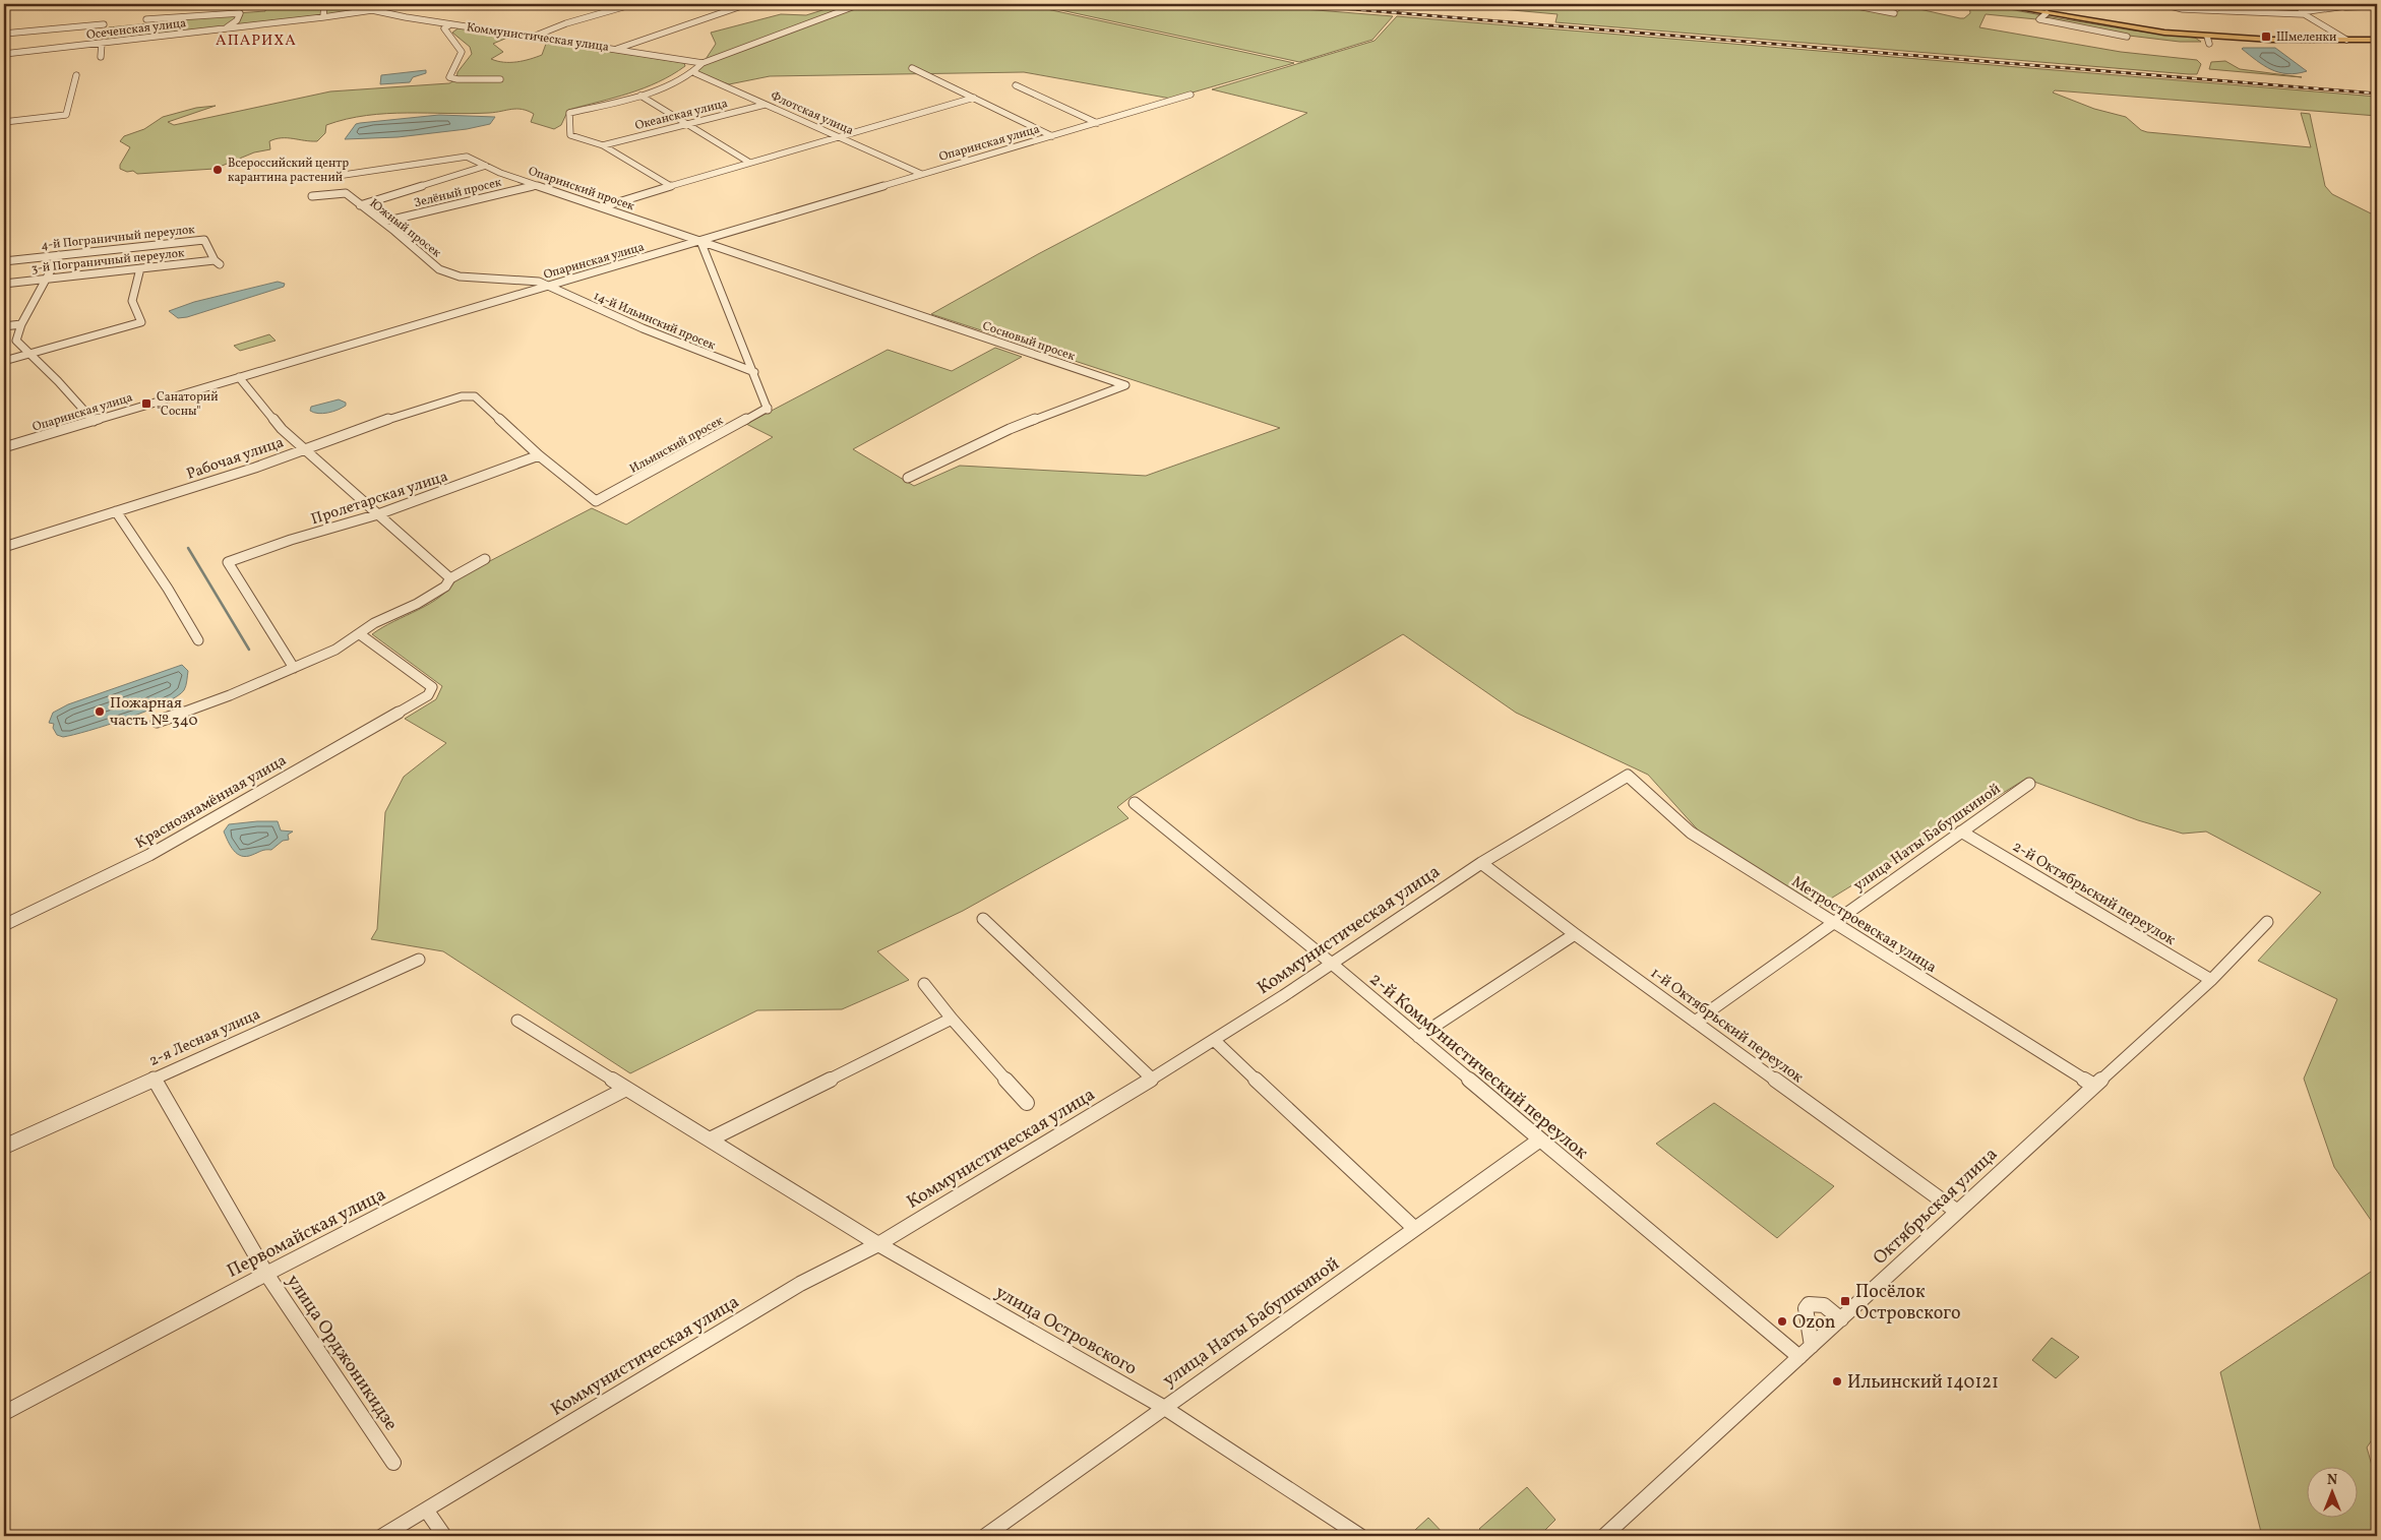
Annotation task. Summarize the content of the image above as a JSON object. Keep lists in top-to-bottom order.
{
  "streets": {
    "street": [
      "Осеченская улица",
      "Коммунистическая улица",
      "Флотская улица",
      "Океанская улица",
      "Опаринская улица",
      "Опаринский просек",
      "Зелёный просек",
      "Южный просек",
      "4-й Пограничный переулок",
      "3-й Пограничный переулок",
      "14-й Ильинский просек",
      "Сосновый просек",
      "Ильинский просек",
      "Рабочая улица",
      "Пролетарская улица",
      "Краснознамённая улица",
      "улица Наты Бабушкиной",
      "2-й Октябрьский переулок",
      "Метростроевская улица",
      "1-й Октябрьский переулок",
      "2-я Лесная улица",
      "2-й Коммунистический переулок",
      "Октябрьская улица",
      "Первомайская улица",
      "улица Островского",
      "улица Орджоникидзе"
    ]
  },
  "crossings": [
    ["Осеченская улица", "Коммунистическая улица"],
    ["Коммунистическая улица", "Метростроевская улица"],
    ["Коммунистическая улица", "1-й Октябрьский переулок"],
    ["Коммунистическая улица", "2-й Коммунистический переулок"],
    ["Коммунистическая улица", "улица Островского"],
    ["Флотская улица", "Океанская улица"],
    ["Флотская улица", "Опаринская улица"],
    ["Опаринская улица", "Опаринский просек"],
    ["Опаринская улица", "Южный просек"],
    ["Опаринская улица", "14-й Ильинский просек"],
    ["Опаринская улица", "Сосновый просек"],
    ["Опаринская улица", "Ильинский просек"],
    ["Опаринский просек", "Зелёный просек"],
    ["Опаринский просек", "Сосновый просек"],
    ["Опаринский просек", "Ильинский просек"],
    ["Зелёный просек", "Южный просек"],
    ["Южный просек", "14-й Ильинский просек"],
    ["4-й Пограничный переулок", "3-й Пограничный переулок"],
    ["14-й Ильинский просек", "Ильинский просек"],
    ["Сосновый просек", "Ильинский просек"],
    ["Ильинский просек", "Рабочая улица"],
    ["Ильинский просек", "Пролетарская улица"],
    ["Рабочая улица", "Пролетарская улица"],
    ["улица Наты Бабушкиной", "2-й Октябрьский переулок"],
    ["улица Наты Бабушкиной", "Метростроевская улица"],
    ["улица Наты Бабушкиной", "1-й Октябрьский переулок"],
    ["улица Наты Бабушкиной", "2-й Коммунистический переулок"],
    ["улица Наты Бабушкиной", "улица Островского"],
    ["2-й Октябрьский переулок", "Октябрьская улица"],
    ["Метростроевская улица", "Октябрьская улица"],
    ["1-й Октябрьский переулок", "Октябрьская улица"],
    ["2-я Лесная улица", "улица Орджоникидзе"],
    ["2-й Коммунистический переулок", "Октябрьская улица"],
    ["Первомайская улица", "улица Островского"],
    ["Первомайская улица", "улица Орджоникидзе"]
  ],
  "districts": ["АПАРИХА"],
  "places": {
    "transit": ["Шмеленки", "Санаторий \"Сосны\"", "Посёлок Островского"],
    "other": [
      "Всероссийский центр карантина растений",
      "Пожарная часть № 340",
      "Ozon",
      "Ильинский 140121"
    ]
  },
  "north": "top"
}
